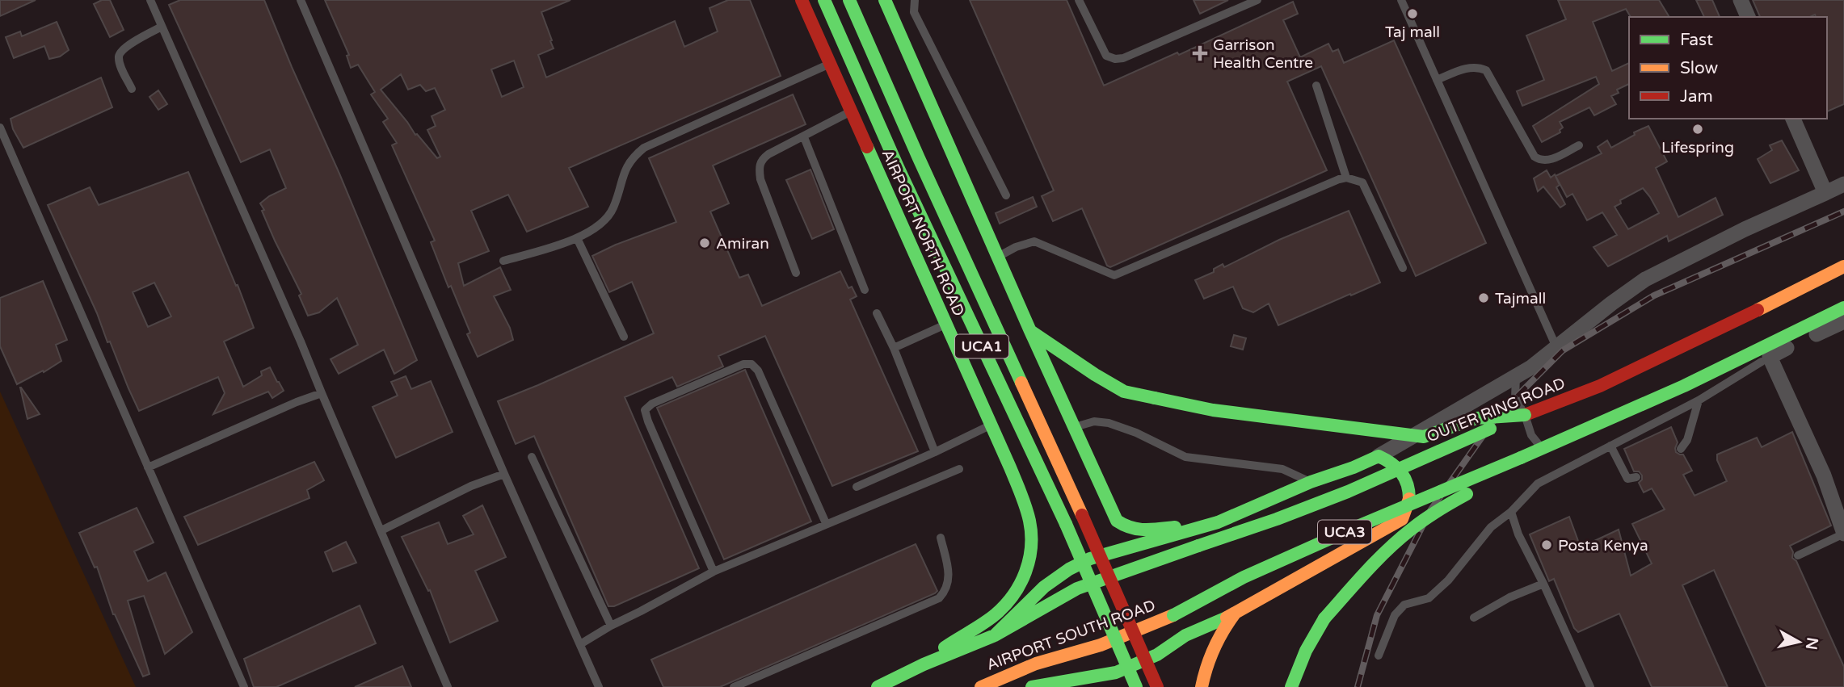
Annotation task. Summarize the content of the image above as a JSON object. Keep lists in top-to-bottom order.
{
  "streets": {
    "main road": [
      "AIRPORT NORTH ROAD",
      "UCA1",
      "OUTER RING ROAD",
      "UCA3",
      "AIRPORT SOUTH ROAD"
    ]
  },
  "crossings": [
    ["AIRPORT NORTH ROAD", "AIRPORT SOUTH ROAD"],
    ["OUTER RING ROAD", "AIRPORT SOUTH ROAD"],
    ["UCA3", "AIRPORT SOUTH ROAD"]
  ],
  "places": {
    "other": [
      "Taj mall",
      "Lifespring",
      "Amiran",
      "Tajmall",
      "Posta Kenya"
    ],
    "health": ["Garrison Health Centre"]
  },
  "legend": ["Fast", "Slow", "Jam"],
  "north": "right"
}
